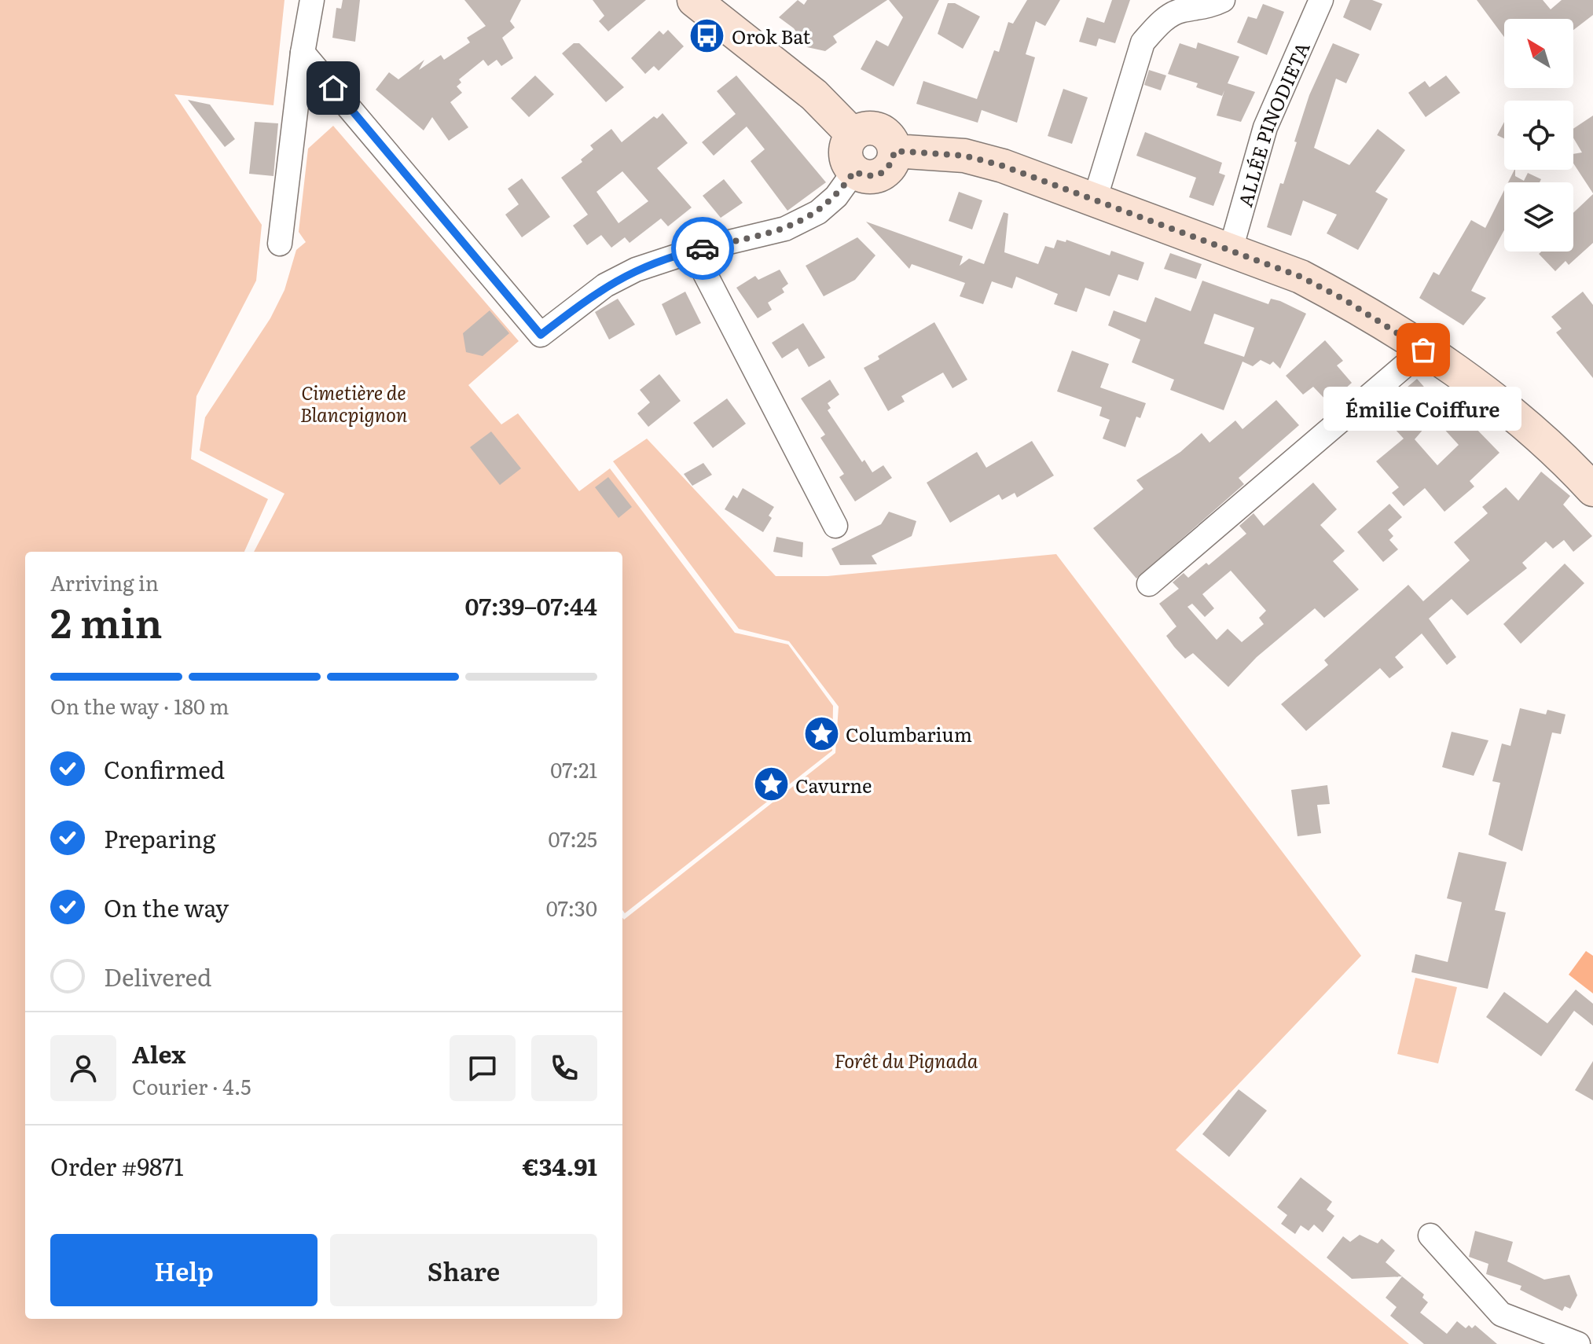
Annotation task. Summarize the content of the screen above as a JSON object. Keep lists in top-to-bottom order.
{
  "streets": {
    "street": ["ALLÉE PINODIETA"]
  },
  "parks": ["Cimetière de Blancpignon", "Forêt du Pignada"],
  "places": {
    "bus stop": ["Orok Bat"],
    "other": ["Émilie Coiffure"],
    "place": ["Columbarium", "Cavurne"]
  },
  "north": "top left",
  "page": {
    "bubble": "Émilie Coiffure",
    "heading": ["2 min", "Arriving in", "07:39–07:44"],
    "panel": [
      "Alex",
      "Courier · 4.5",
      "Order #9871",
      "€34.91"
    ],
    "bar": "On the way · 180 m",
    "list": [
      ["Confirmed", "07:21"],
      ["Preparing", "07:25"],
      ["On the way", "07:30"],
      "Delivered"
    ],
    "buttons": ["Help", "Share"]
  }
}
